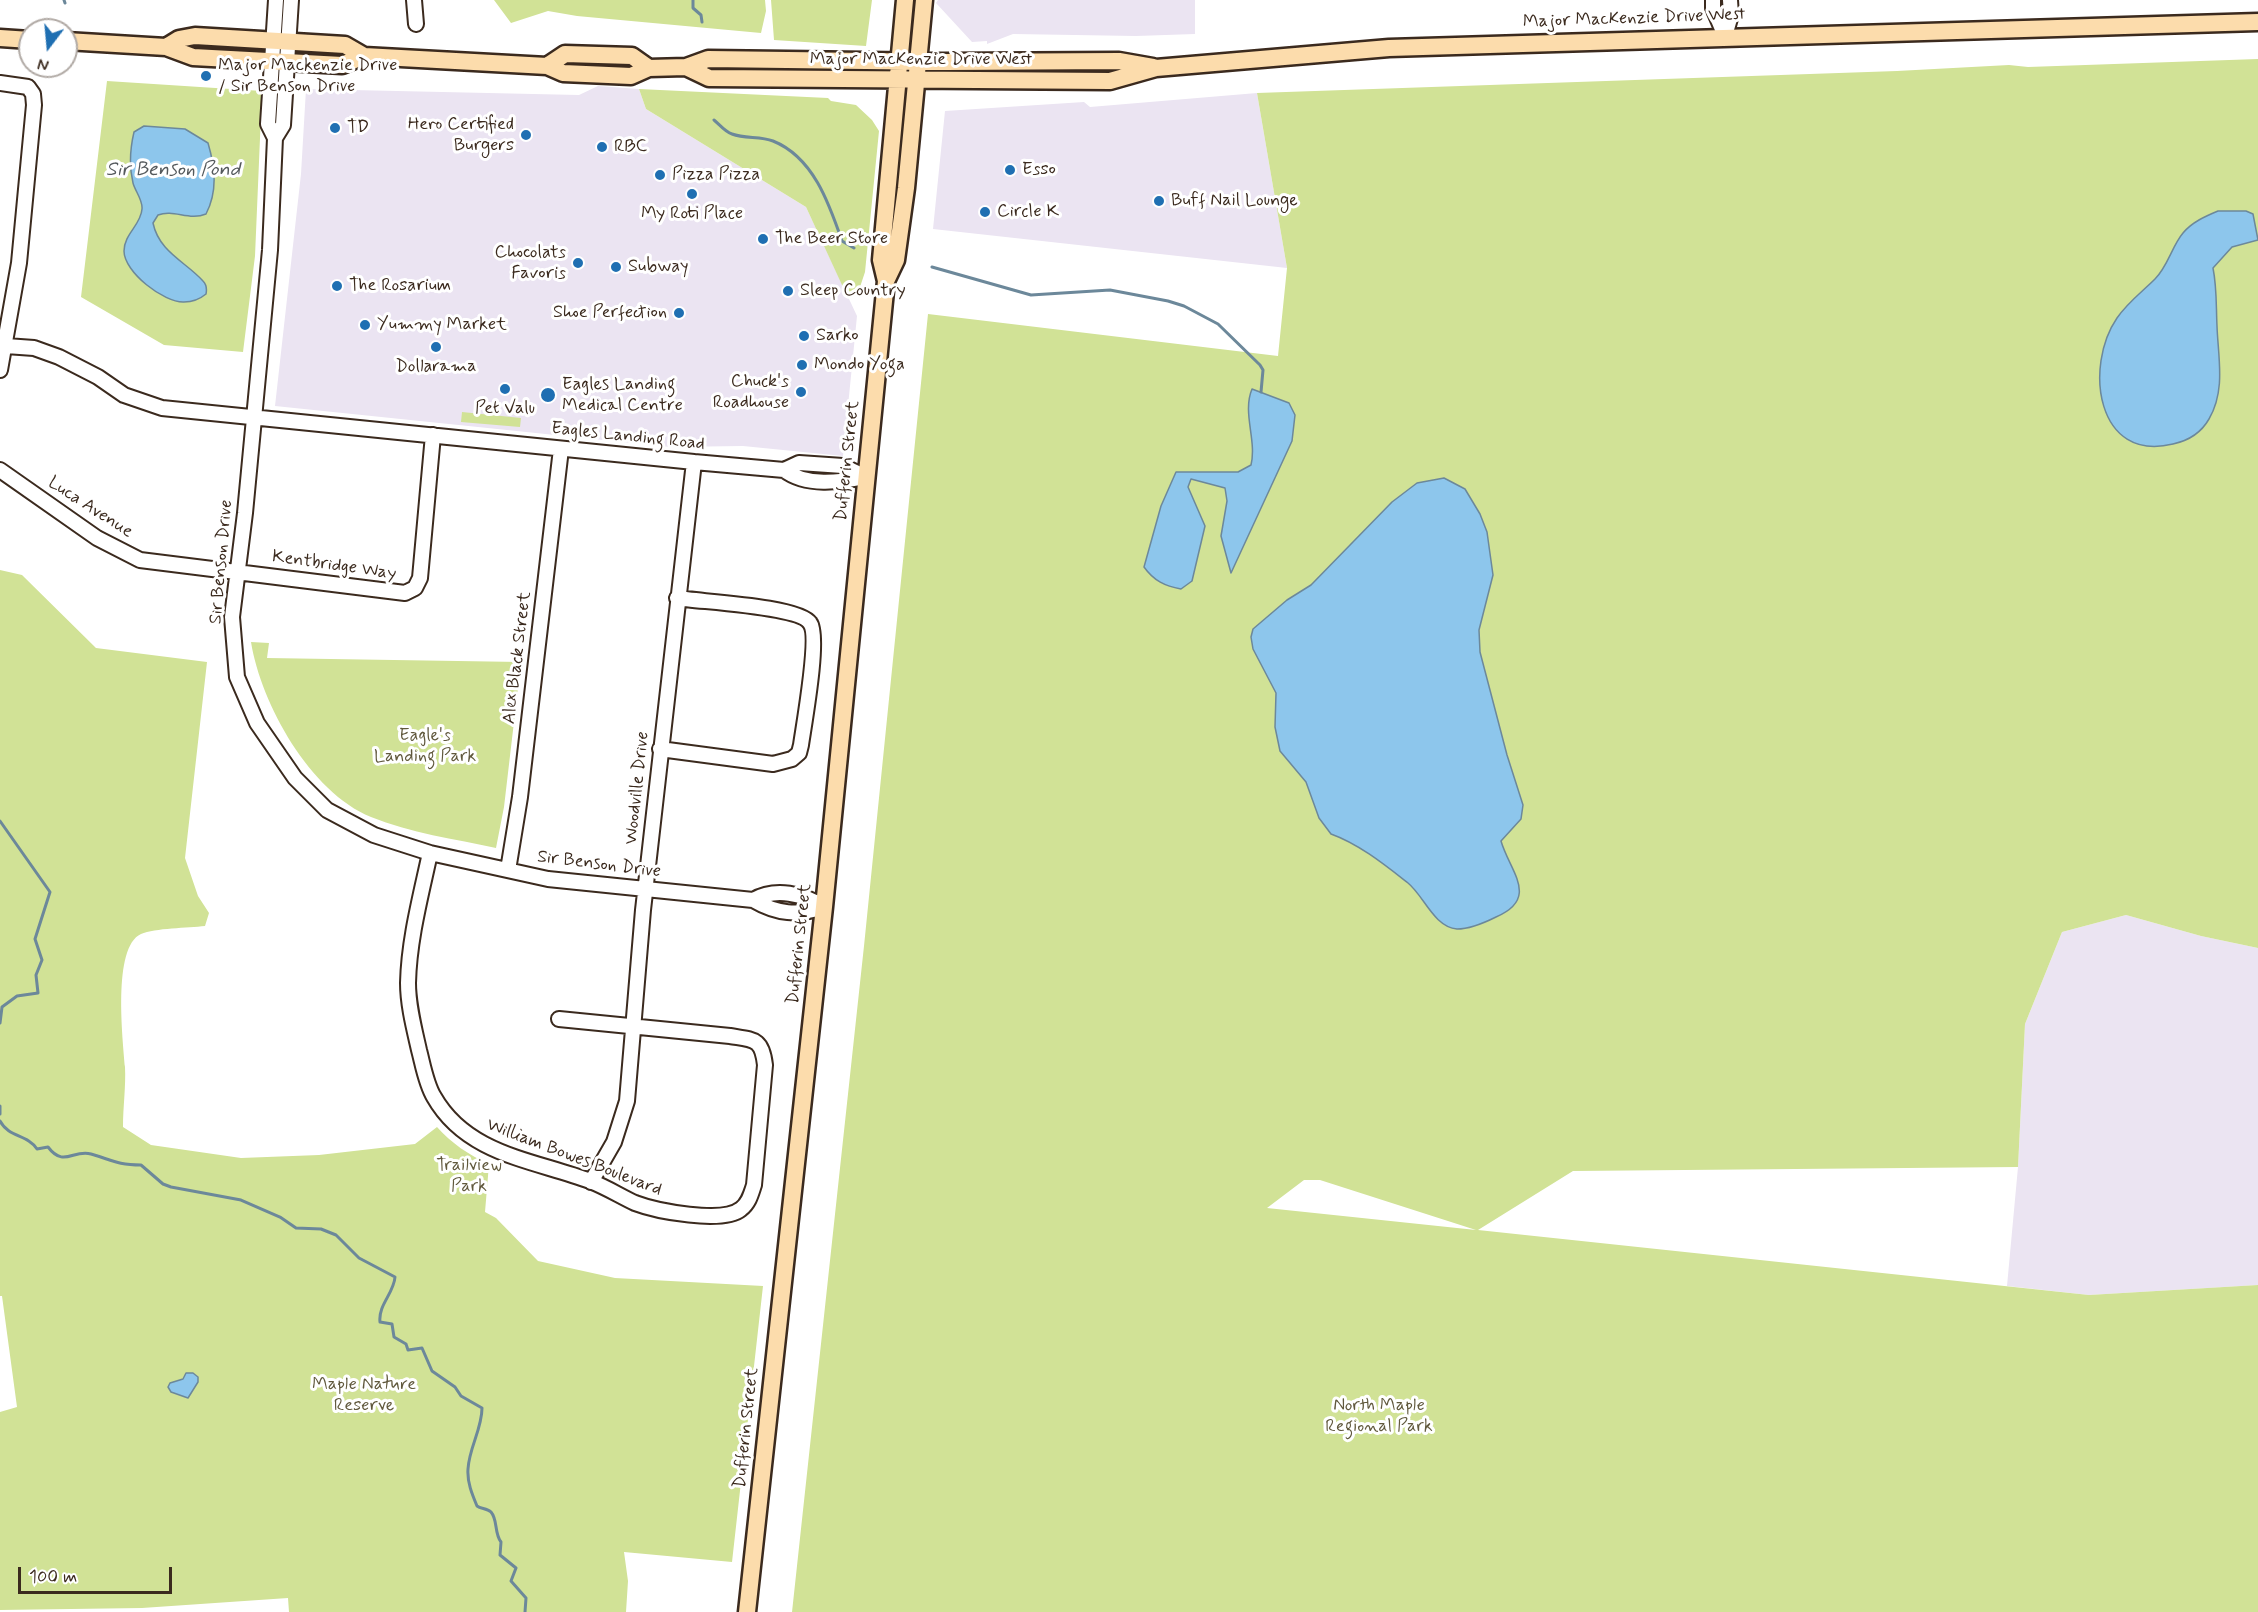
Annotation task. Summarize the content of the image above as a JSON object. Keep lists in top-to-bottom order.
{
  "streets": {
    "main road": ["Major MacKenzie Drive West", "Dufferin Street"],
    "street": [
      "Eagles Landing Road",
      "Luca Avenue",
      "Sir Benson Drive",
      "Kentbridge Way",
      "Alex Black Street",
      "Woodville Drive",
      "William Bowes Boulevard"
    ]
  },
  "crossings": [
    ["Major MacKenzie Drive West", "Dufferin Street"],
    ["Major MacKenzie Drive West", "Sir Benson Drive"],
    ["Eagles Landing Road", "Dufferin Street"],
    ["Eagles Landing Road", "Sir Benson Drive"],
    ["Eagles Landing Road", "Kentbridge Way"],
    ["Eagles Landing Road", "Alex Black Street"],
    ["Eagles Landing Road", "Woodville Drive"],
    ["Dufferin Street", "Sir Benson Drive"],
    ["Luca Avenue", "Sir Benson Drive"],
    ["Luca Avenue", "Kentbridge Way"],
    ["Sir Benson Drive", "Kentbridge Way"],
    ["Sir Benson Drive", "Alex Black Street"],
    ["Sir Benson Drive", "Woodville Drive"],
    ["Sir Benson Drive", "William Bowes Boulevard"],
    ["Woodville Drive", "William Bowes Boulevard"]
  ],
  "water": ["Sir Benson Pond"],
  "parks": [
    "Eagle's Landing Park",
    "Trailview Park",
    "Maple Nature Reserve",
    "North Maple Regional Park"
  ],
  "places": [
    "Major Mackenzie Drive / Sir Benson Drive",
    "TD",
    "Hero Certified Burgers",
    "RBC",
    "Esso",
    "Pizza Pizza",
    "My Roti Place",
    "Buff Nail Lounge",
    "Circle K",
    "The Beer Store",
    "Chocolats Favoris",
    "Subway",
    "The Rosarium",
    "Sleep Country",
    "Shoe Perfection",
    "Yummy Market",
    "Sarko",
    "Dollarama",
    "Mondo Yoga",
    "Pet Valu",
    "Chuck's Roadhouse",
    "Eagles Landing Medical Centre"
  ],
  "scale_bar": "100 m",
  "north": "bottom"
}
